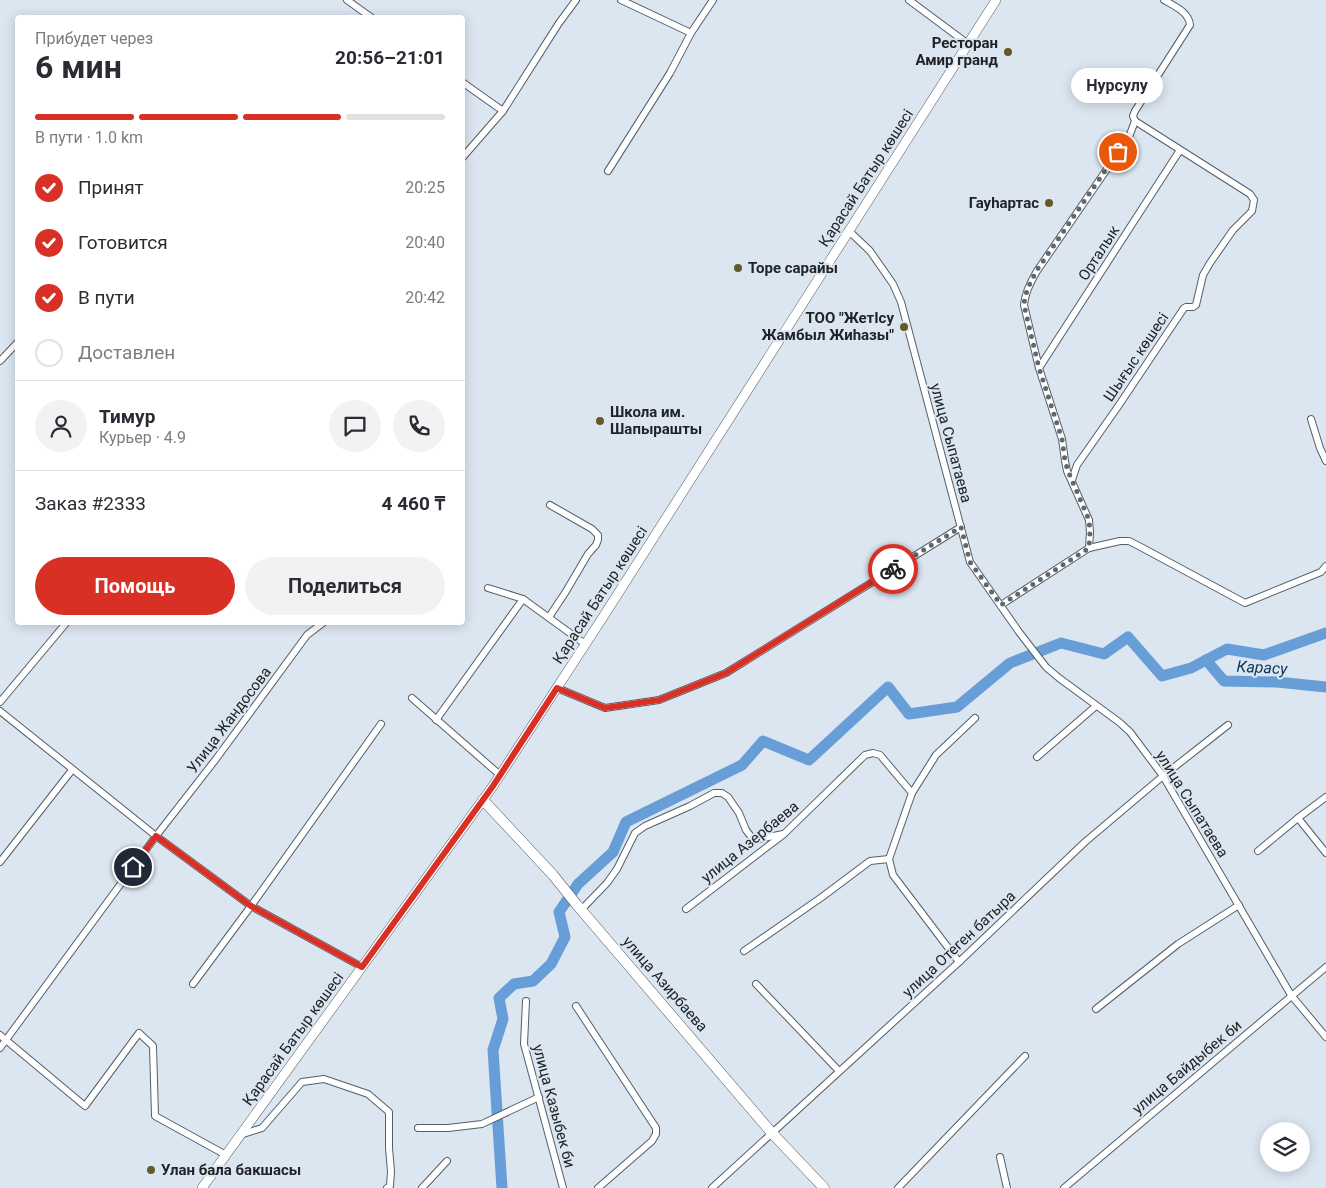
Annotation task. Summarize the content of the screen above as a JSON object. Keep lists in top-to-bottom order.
{
  "streets": {
    "main road": ["Қарасай Батыр көшесі", "улица Азирбаева"],
    "street": [
      "Орталык",
      "Шығыс көшесі",
      "улица Сыпатаева",
      "Улица Жандосова",
      "улица Азербаева",
      "улица Отеген батыра",
      "улица Байдыбек би",
      "улица Казыбек би"
    ]
  },
  "crossings": [
    ["Қарасай Батыр көшесі", "улица Сыпатаева"],
    ["Қарасай Батыр көшесі", "улица Азирбаева"],
    ["Орталык", "Шығыс көшесі"],
    ["улица Сыпатаева", "улица Отеген батыра"],
    ["улица Сыпатаева", "улица Байдыбек би"],
    ["улица Отеген батыра", "улица Азирбаева"]
  ],
  "water": ["Карасу"],
  "places": [
    "Ресторан Амир гранд",
    "Нурсулу",
    "Гауhартас",
    "Торе сарайы",
    "ТОО \"ЖетIсу Жамбыл Жиhазы\"",
    "Школа им. Шапырашты",
    "Улан бала бакшасы"
  ],
  "page": {
    "heading": ["6 мин", "Прибудет через", "20:56–21:01"],
    "panel": [
      "Тимур",
      "Курьер · 4.9",
      "Заказ #2333",
      "4 460 ₸"
    ],
    "bubble": "Нурсулу",
    "bar": "В пути · 1.0 km",
    "list": [
      ["Принят", "20:25"],
      ["Готовится", "20:40"],
      ["В пути", "20:42"],
      "Доставлен"
    ],
    "buttons": ["Помощь", "Поделиться"]
  }
}
